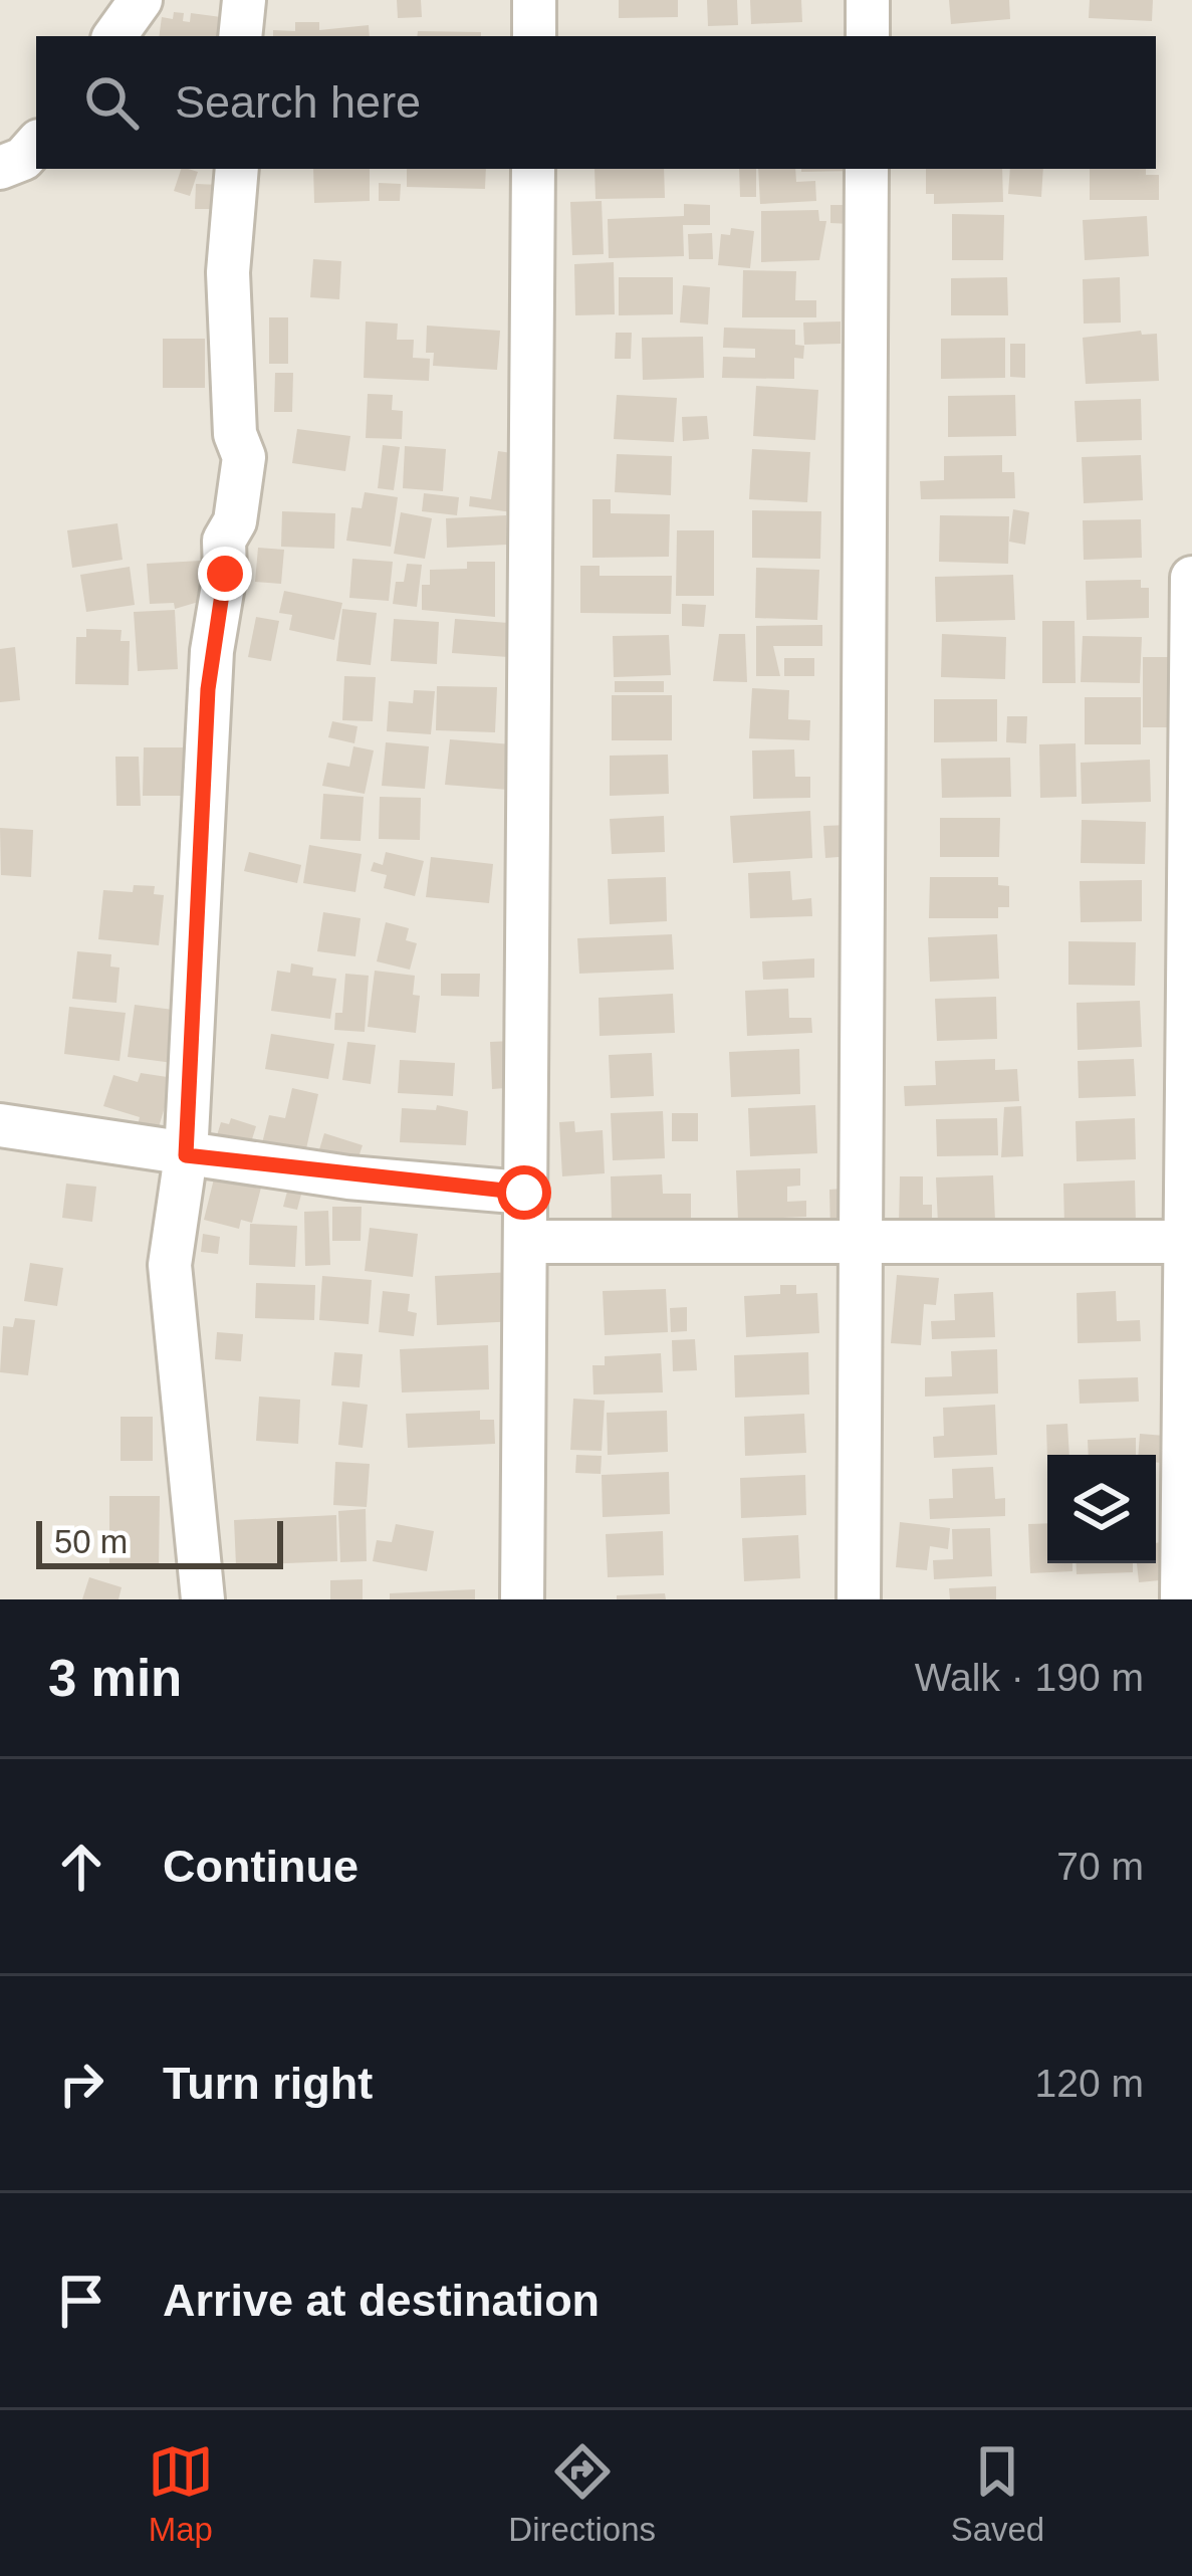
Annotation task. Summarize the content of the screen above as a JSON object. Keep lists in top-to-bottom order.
{
  "scale_bar": "50 m",
  "page": {
    "search": "Search here",
    "scale": "50 m",
    "heading": ["3 min", "Walk · 190 m"],
    "list": [
      ["Continue", "70 m"],
      ["Turn right", "120 m"],
      "Arrive at destination"
    ],
    "nav": ["Map", "Directions", "Saved"]
  }
}
